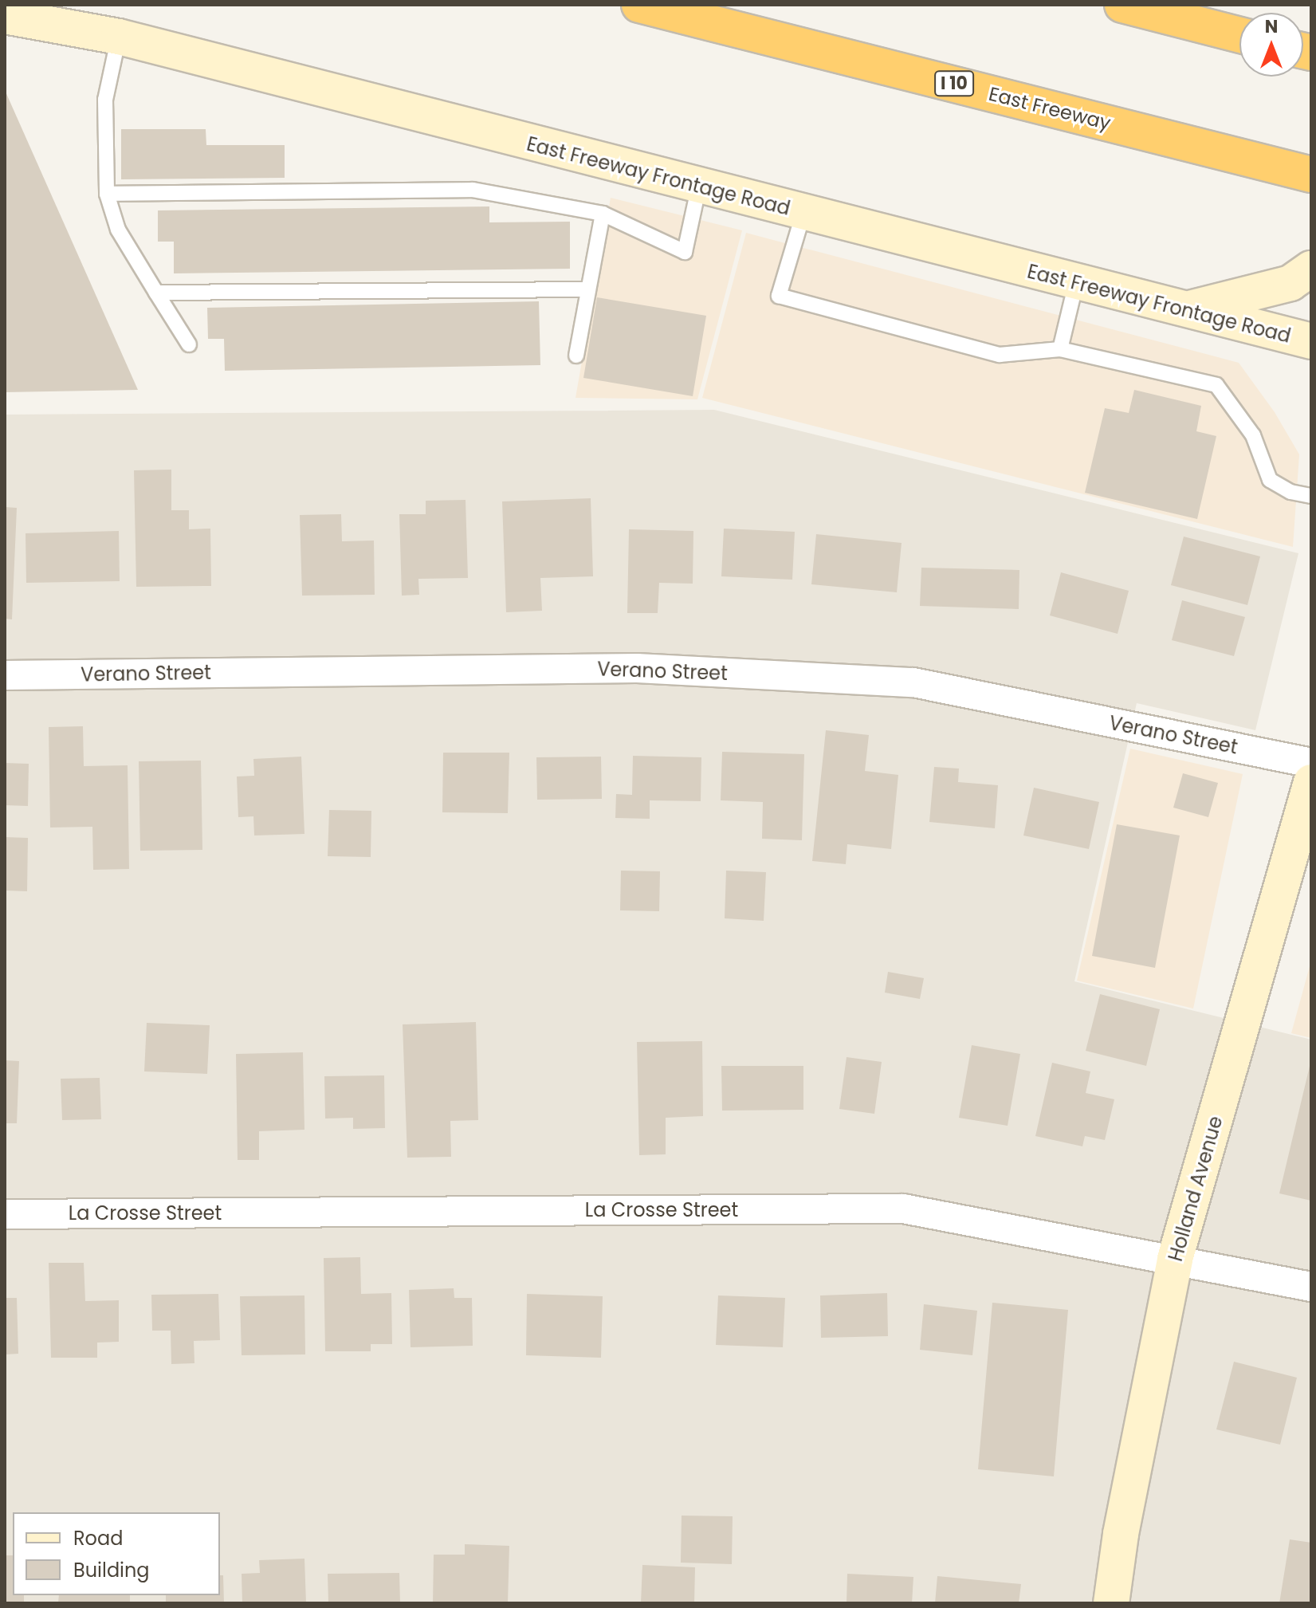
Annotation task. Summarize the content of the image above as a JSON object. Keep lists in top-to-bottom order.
{
  "streets": {
    "highway": ["I 10", "East Freeway"],
    "main road": ["East Freeway Frontage Road", "Holland Avenue"],
    "street": ["Verano Street", "La Crosse Street"]
  },
  "crossings": [
    ["Holland Avenue", "La Crosse Street"]
  ],
  "legend": ["Road", "Building"],
  "north": "top"
}
